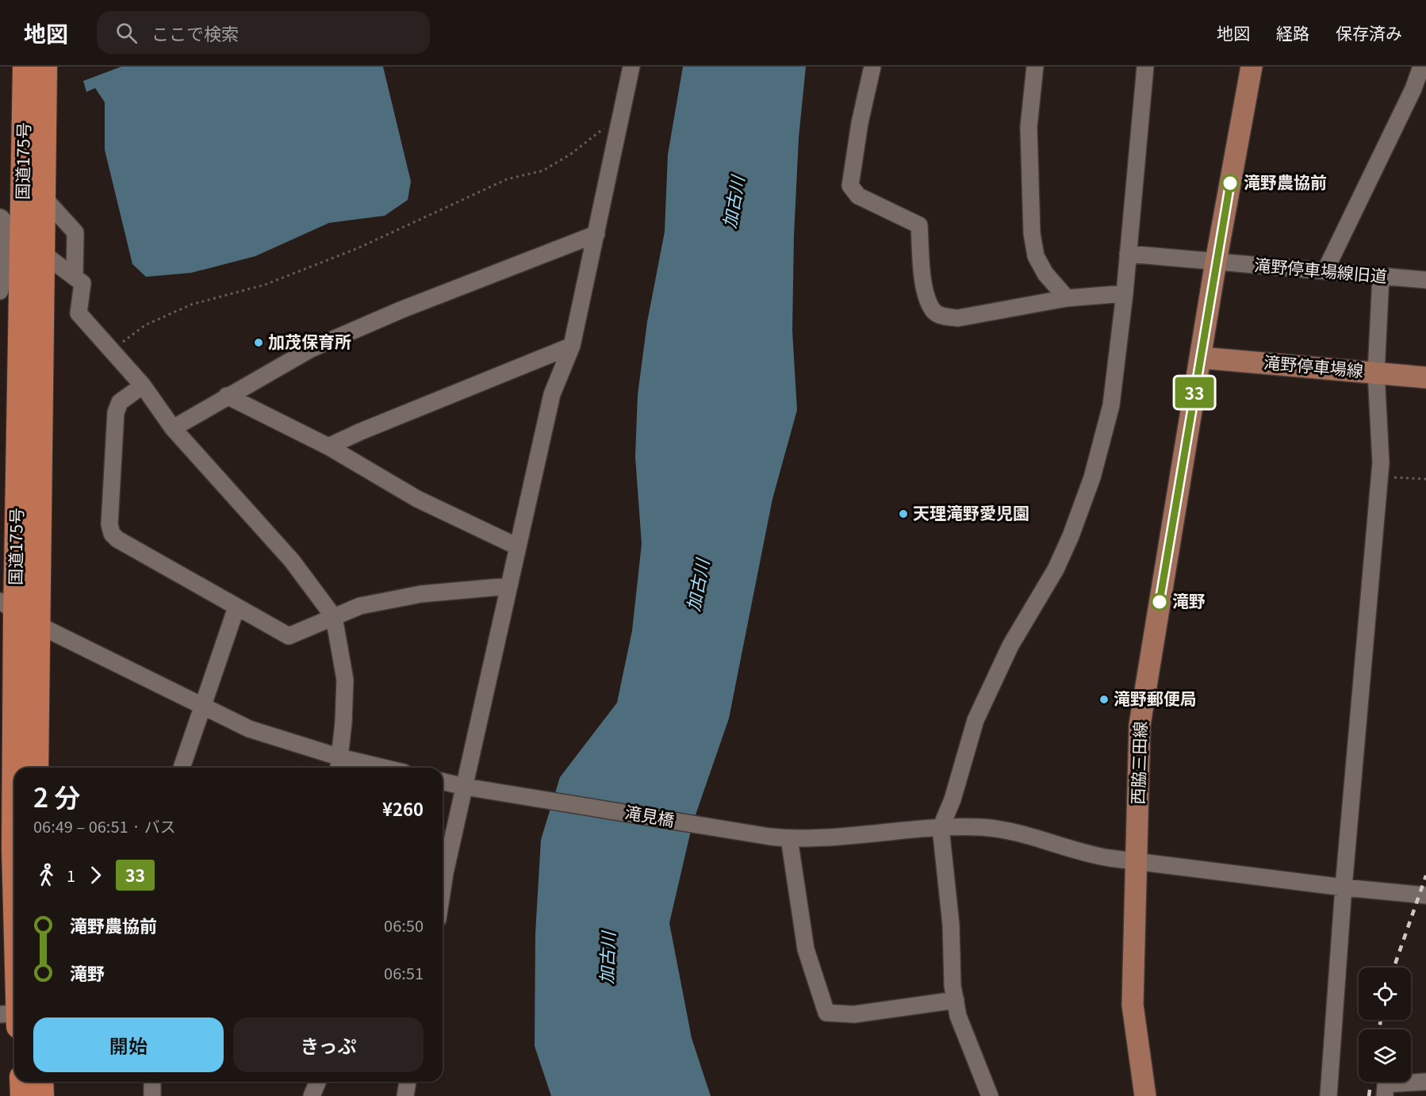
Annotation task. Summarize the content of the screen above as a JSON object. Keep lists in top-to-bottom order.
{
  "streets": {
    "highway": ["国道175号"],
    "main road": ["滝野停車場線", "西脇三田線"],
    "street": ["滝野停車場線旧道", "滝見橋"]
  },
  "crossings": [
    ["滝野停車場線旧道", "西脇三田線"],
    ["滝野停車場線", "西脇三田線"],
    ["西脇三田線", "滝見橋"]
  ],
  "water": ["加古川"],
  "places": [
    "滝野農協前",
    "加茂保育所",
    "天理滝野愛児園",
    "滝野",
    "滝野郵便局"
  ],
  "lines": ["bus line 33"],
  "page": {
    "header": "地図",
    "search": "ここで検索",
    "nav": ["地図", "経路", "保存済み"],
    "on_map": "33",
    "heading": ["2 分", "06:49 – 06:51 · バス", "¥260"],
    "legs": ["1", "33"],
    "list": [
      {
        "name": "滝野農協前",
        "value": "06:50"
      },
      {
        "name": "滝野",
        "value": "06:51"
      }
    ],
    "buttons": ["開始", "きっぷ"]
  }
}
